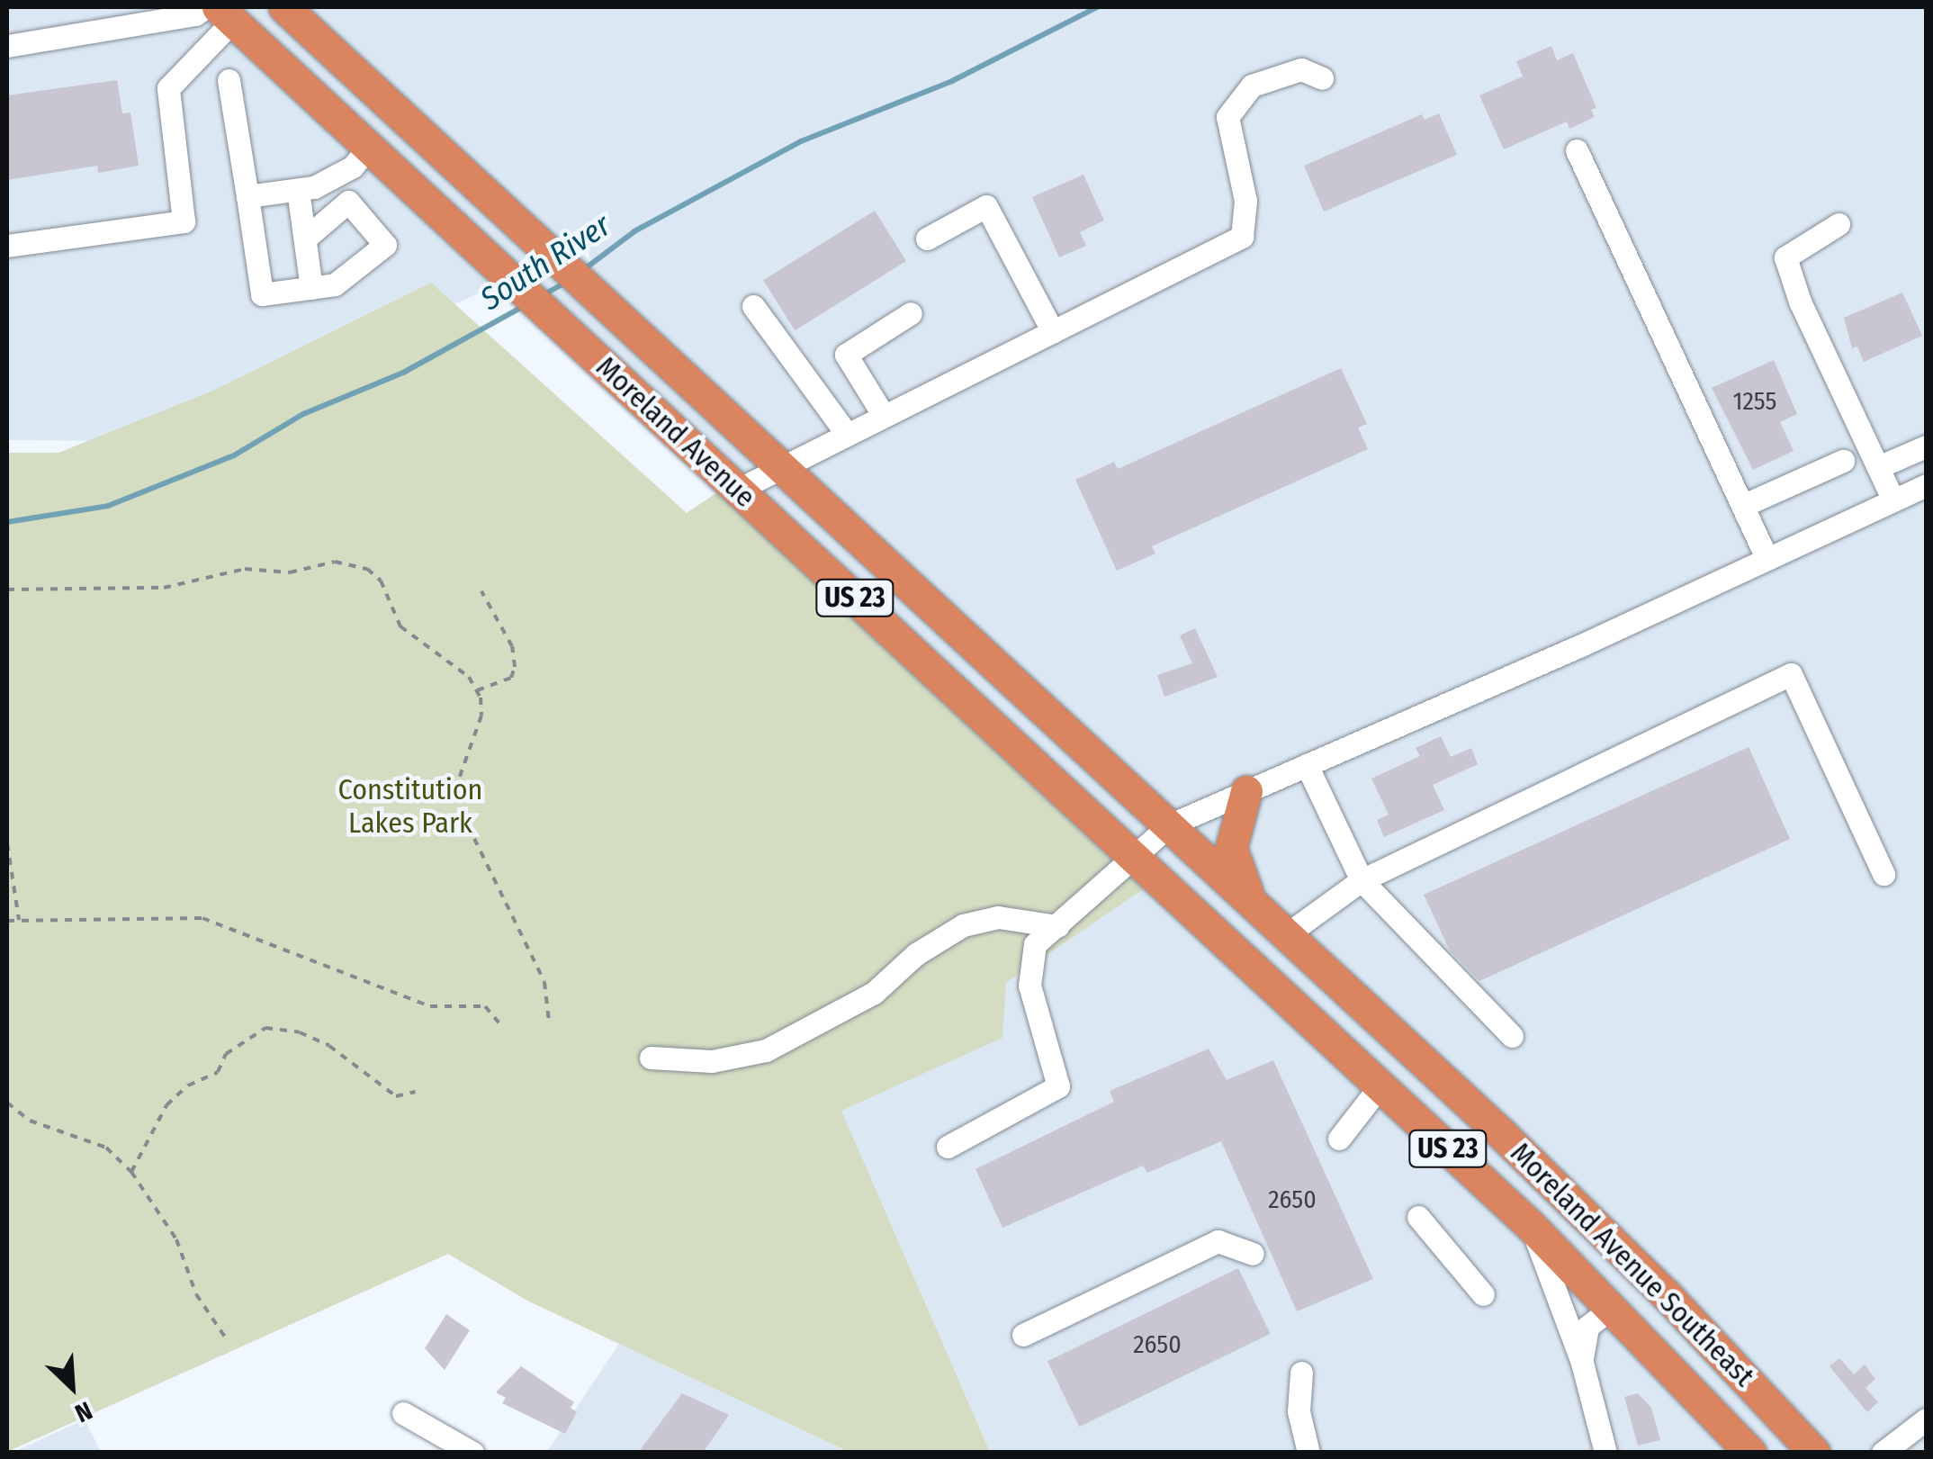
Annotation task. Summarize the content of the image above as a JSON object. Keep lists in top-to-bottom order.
{
  "streets": {
    "highway": ["Moreland Avenue", "US 23", "Moreland Avenue Southeast"]
  },
  "crossings": [
    ["Moreland Avenue", "Moreland Avenue Southeast"]
  ],
  "water": ["South River"],
  "parks": ["Constitution Lakes Park"],
  "house_numbers": ["1255", "2650", "2650"],
  "north": "bottom right"
}
